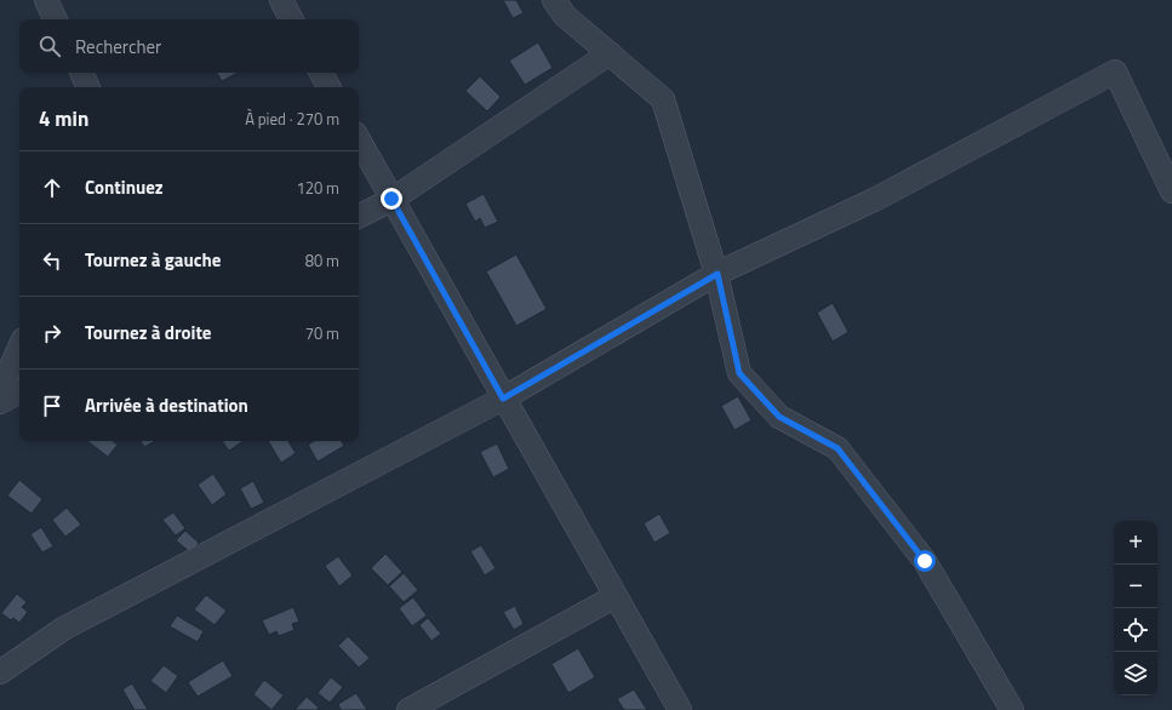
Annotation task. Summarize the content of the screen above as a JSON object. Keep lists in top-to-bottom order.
{
  "page": {
    "search": "Rechercher",
    "heading": ["4 min", "À pied · 270 m"],
    "list": [
      ["Continuez", "120 m"],
      ["Tournez à gauche", "80 m"],
      ["Tournez à droite", "70 m"],
      "Arrivée à destination"
    ],
    "map_buttons": ["+", "−"]
  }
}
